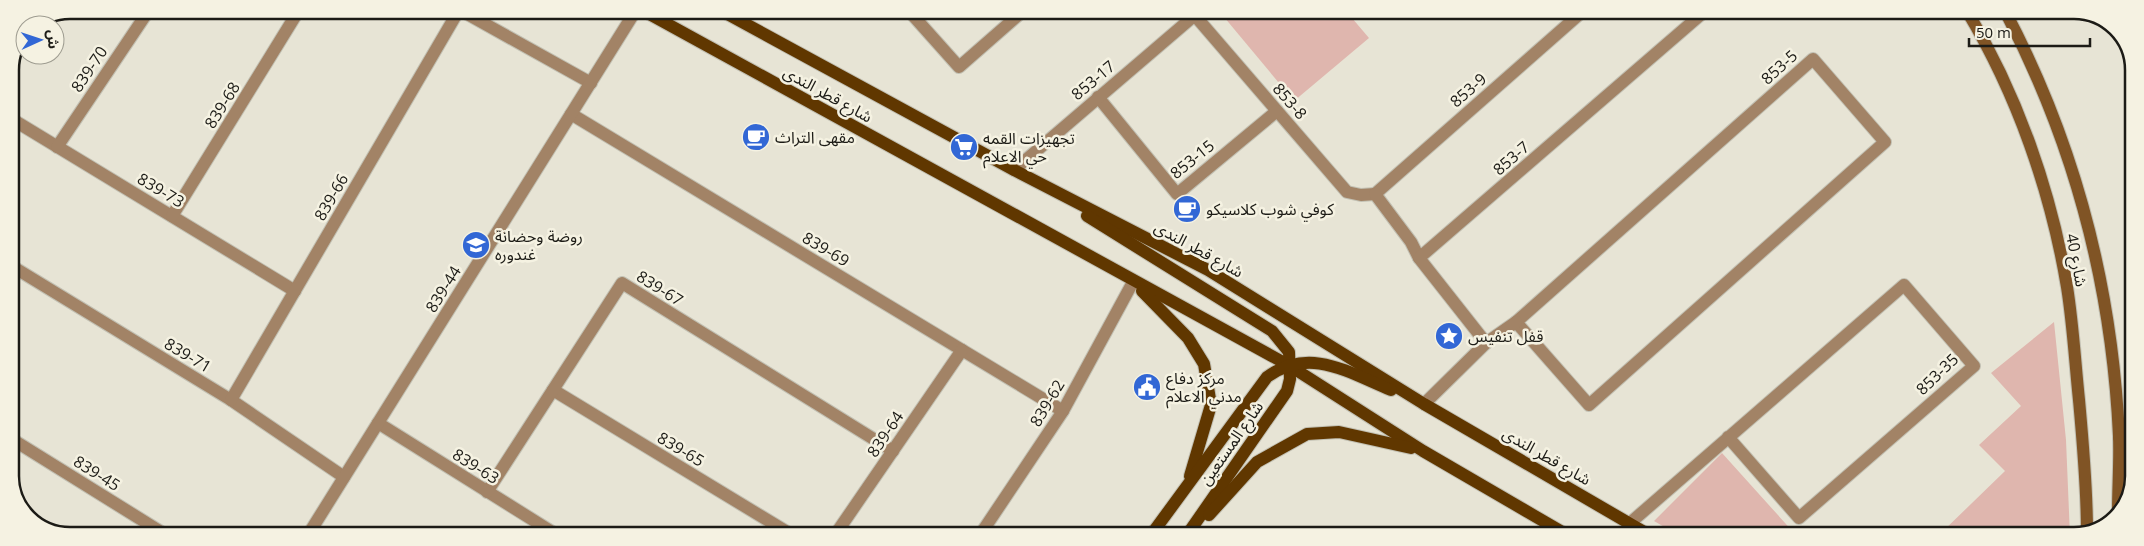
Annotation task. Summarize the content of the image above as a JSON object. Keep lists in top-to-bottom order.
{
  "streets": {
    "main road": ["شارع قطر الندى", "شارع 40", "شارع المستعين"],
    "street": [
      "853-5",
      "839-70",
      "853-17",
      "853-9",
      "853-8",
      "839-68",
      "853-7",
      "853-15",
      "839-73",
      "839-66",
      "839-69",
      "839-67",
      "839-44",
      "839-71",
      "853-35",
      "839-62",
      "839-64",
      "839-65",
      "839-63",
      "839-45"
    ]
  },
  "crossings": [
    ["839-70", "839-73"],
    ["853-17", "شارع قطر الندى"],
    ["853-17", "853-15"],
    ["853-9", "853-8"],
    ["شارع قطر الندى", "853-35"],
    ["شارع قطر الندى", "839-62"],
    ["شارع قطر الندى", "شارع المستعين"],
    ["853-8", "853-15"],
    ["839-68", "839-73"],
    ["839-73", "839-66"],
    ["839-66", "839-71"],
    ["839-69", "839-44"],
    ["839-69", "839-62"],
    ["839-69", "839-64"],
    ["839-67", "839-64"],
    ["839-67", "839-65"],
    ["839-67", "839-63"],
    ["839-44", "839-71"],
    ["839-44", "839-63"]
  ],
  "places": {
    "cafe": ["مقهى التراث", "كوفي شوب كلاسيكو"],
    "supermarket": ["تجهيزات القمه حي الاعلام"],
    "school or university": ["روضة وحضانة غندوره"],
    "place": ["قفل تنفيس"],
    "public building": ["مركز دفاع مدني الاعلام"]
  },
  "scale_bar": "50 m",
  "north": "right"
}
